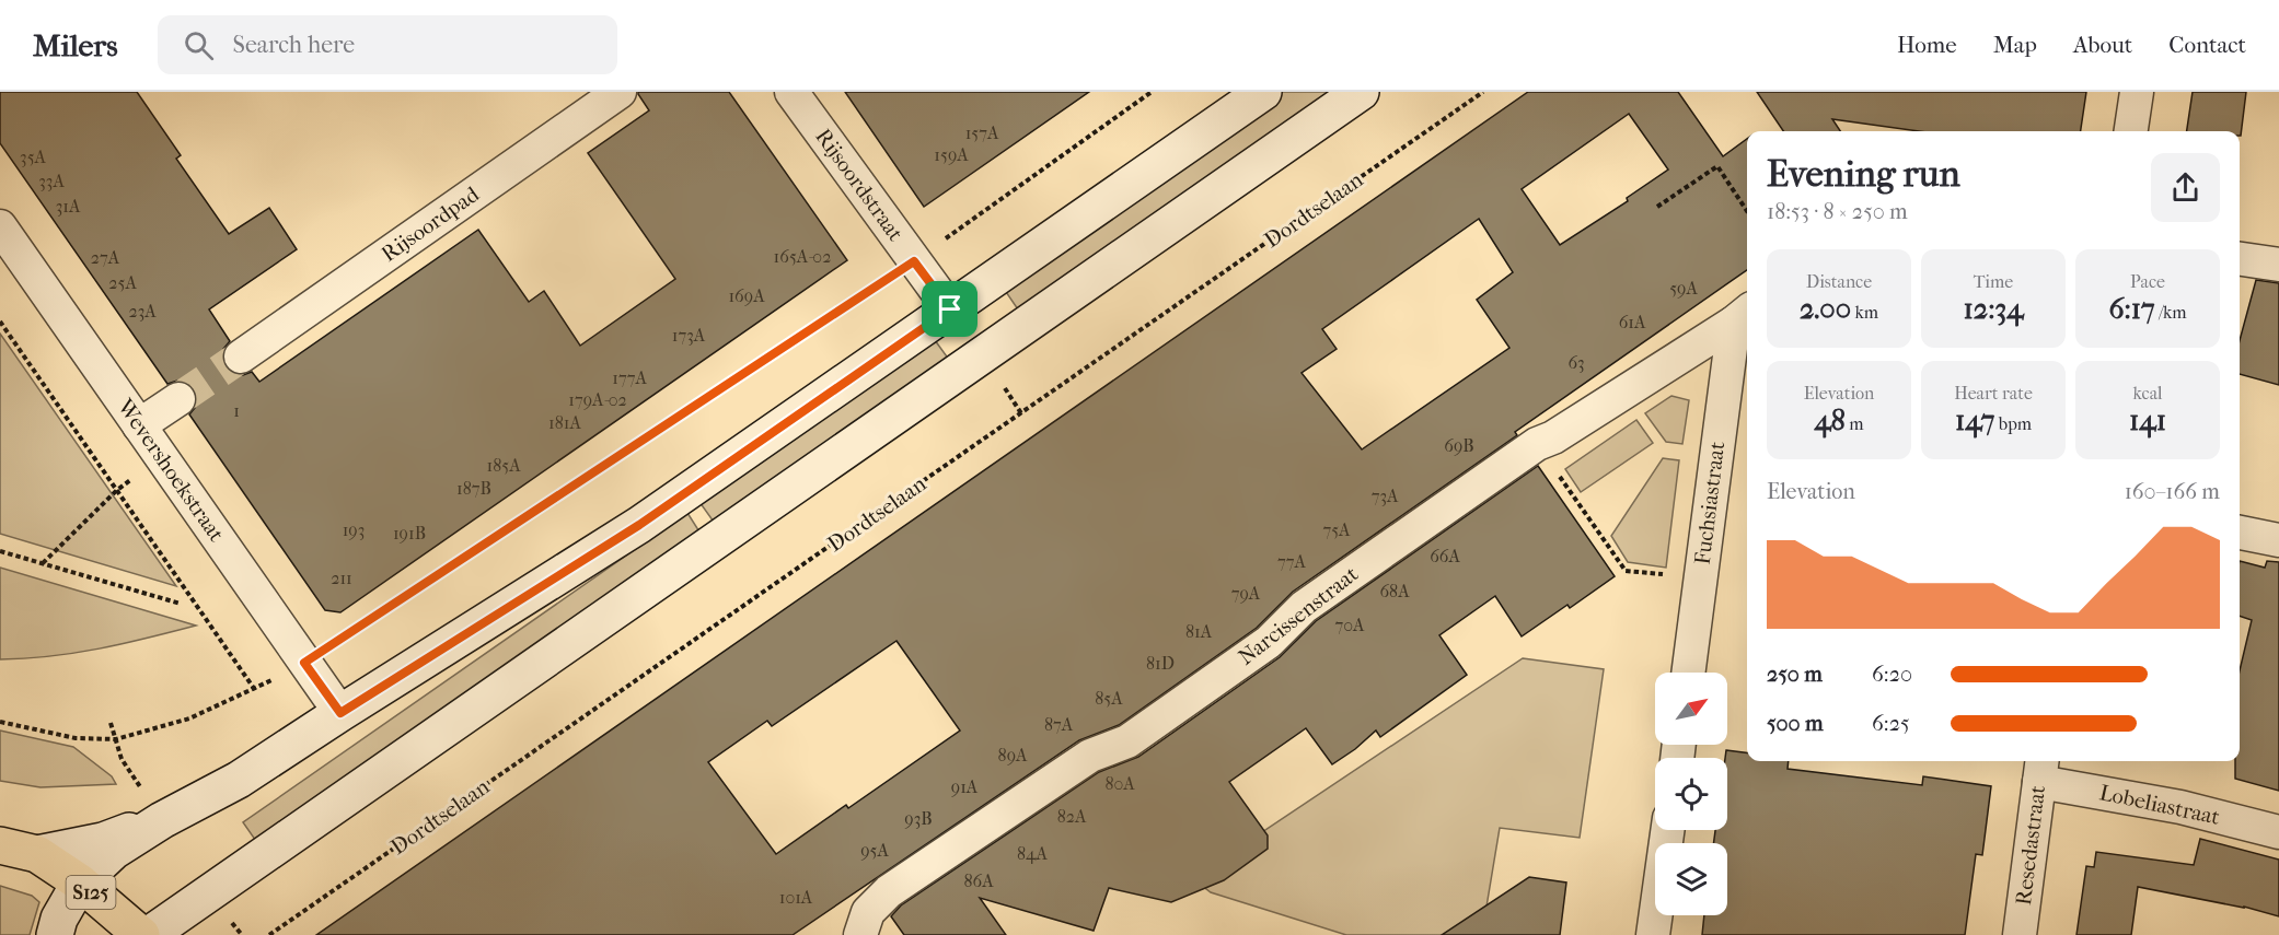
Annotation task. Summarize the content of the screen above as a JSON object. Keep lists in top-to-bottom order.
{
  "streets": {
    "main road": ["S125"],
    "street": [
      "Rijsoordstraat",
      "Rijsoordpad",
      "Wevershoekstraat",
      "Fuchsiastraat",
      "Narcissenstraat",
      "Lobeliastraat",
      "Resedastraat"
    ],
    "path": ["Dordtselaan"]
  },
  "crossings": [
    ["Fuchsiastraat", "Narcissenstraat"],
    ["Lobeliastraat", "Resedastraat"]
  ],
  "house_numbers": [
    "157A",
    "159A",
    "35A",
    "33A",
    "31A",
    "165A-02",
    "27A",
    "25A",
    "59A",
    "169A",
    "23A",
    "61A",
    "173A",
    "63",
    "177A",
    "179A-02",
    "1",
    "181A",
    "69B",
    "185A",
    "187B",
    "73A",
    "193",
    "75A",
    "191B",
    "66A",
    "77A",
    "211",
    "68A",
    "79A",
    "70A",
    "81A",
    "81D",
    "85A",
    "87A",
    "89A",
    "80A",
    "91A",
    "82A",
    "93B",
    "95A",
    "84A",
    "86A",
    "101A"
  ],
  "north": "top right",
  "page": {
    "header": "Milers",
    "search": "Search here",
    "nav": [
      "Home",
      "Map",
      "About",
      "Contact"
    ],
    "heading": ["Evening run", "18:53 · 8 × 250 m"],
    "stats": [
      ["Distance", "2.00 km"],
      ["Time", "12:34"],
      ["Pace", "6:17 /km"],
      ["Elevation", "48 m"],
      ["Heart rate", "147 bpm"],
      ["kcal", "141"]
    ],
    "chart": ["Elevation", "160–166 m"],
    "list": [
      {
        "name": "250 m",
        "note": "6:20"
      },
      {
        "name": "500 m",
        "note": "6:25"
      }
    ]
  }
}
